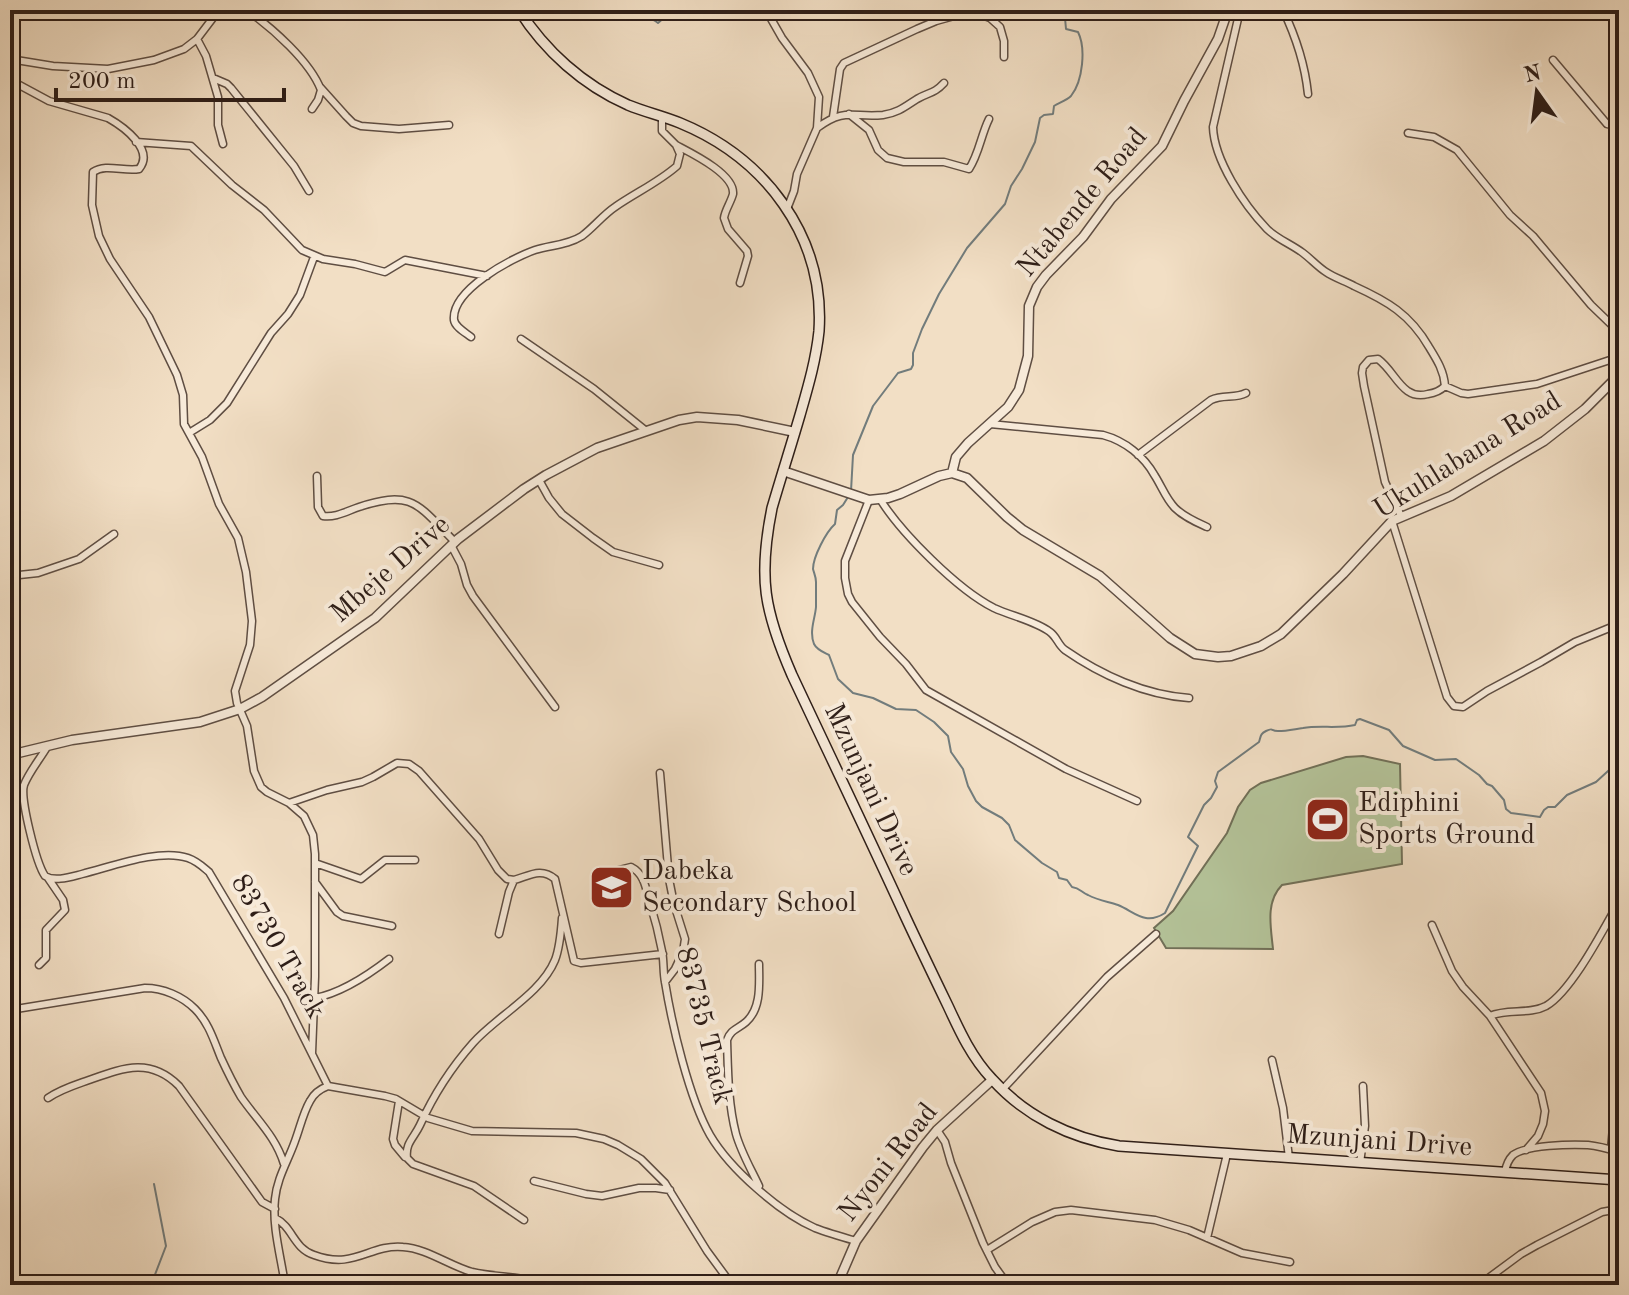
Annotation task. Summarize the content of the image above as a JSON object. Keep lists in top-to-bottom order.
{
  "streets": {
    "main road": ["Mzunjani Drive"],
    "street": [
      "Ntabende Road",
      "Ukuhlabana Road",
      "Mbeje Drive",
      "83730 Track",
      "83735 Track",
      "Nyoni Road"
    ]
  },
  "crossings": [
    ["Ntabende Road", "Ukuhlabana Road"],
    ["Mbeje Drive", "Mzunjani Drive"],
    ["Mzunjani Drive", "Nyoni Road"],
    ["83735 Track", "Nyoni Road"]
  ],
  "places": {
    "sports": ["Ediphini Sports Ground"],
    "school or university": ["Dabeka Secondary School"]
  },
  "scale_bar": "200 m",
  "north": "top"
}
